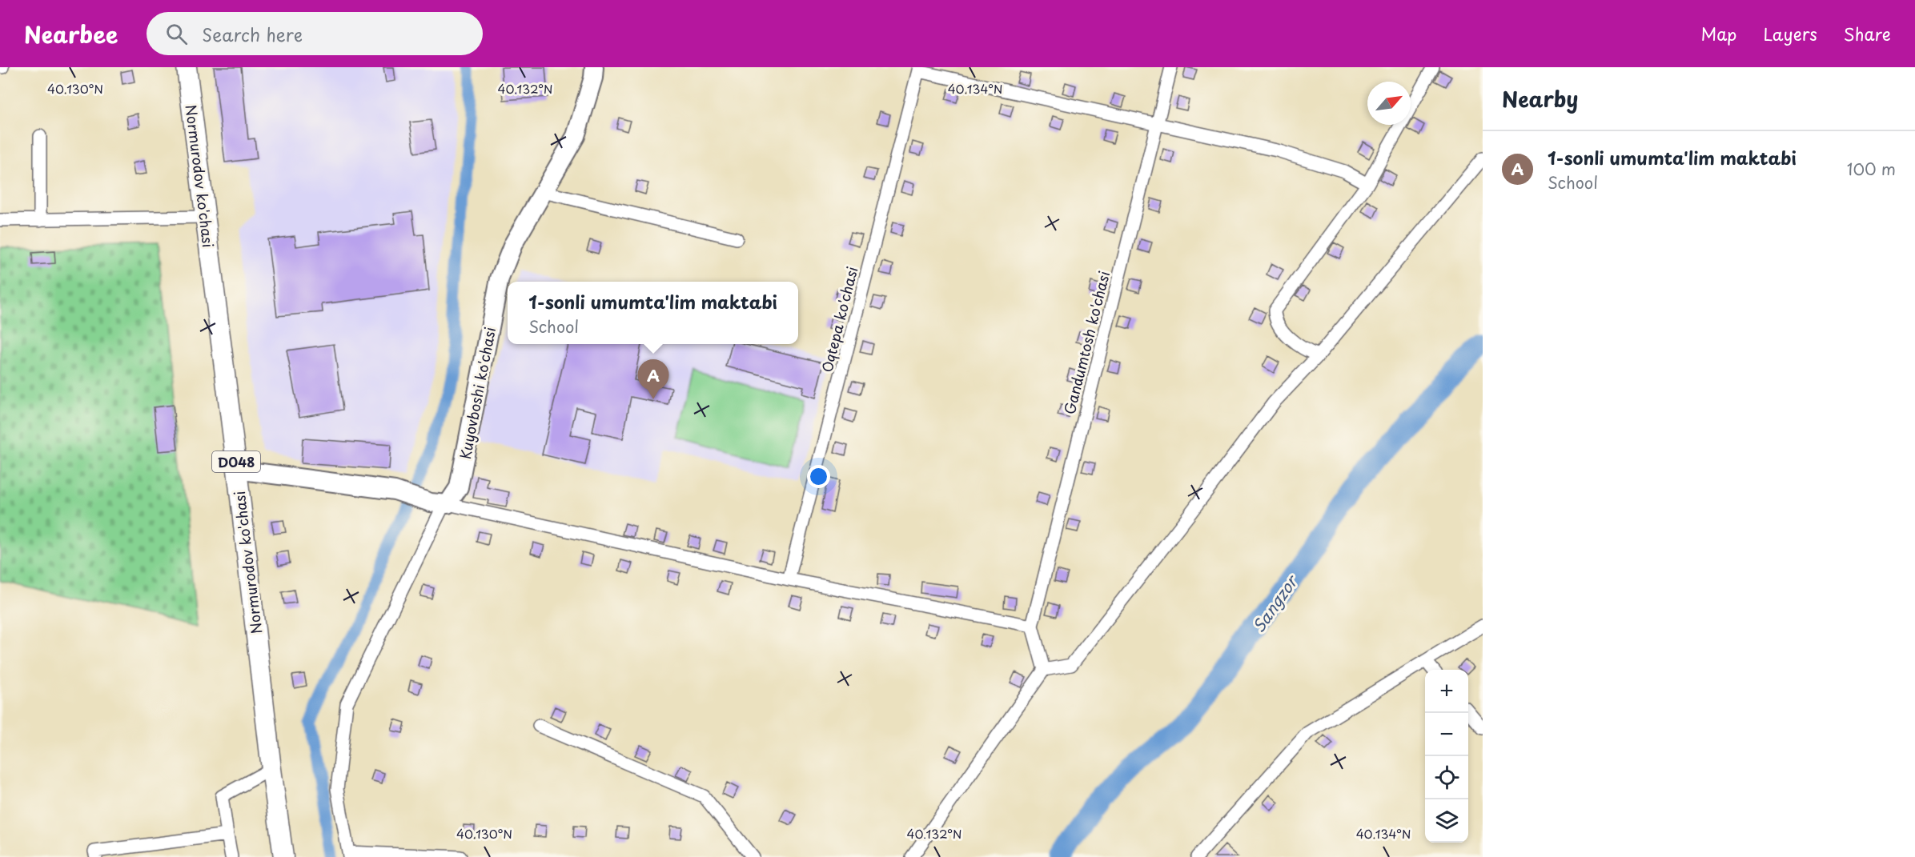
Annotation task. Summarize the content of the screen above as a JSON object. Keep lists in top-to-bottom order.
{
  "streets": {
    "main road": ["Normurodov ko'chasi", "Kuyovboshi ko'chasi", "D048"],
    "street": ["Oqtepa ko'chasi", "Gandumtosh ko'chasi"]
  },
  "water": ["Sangzor"],
  "north": "top right",
  "page": {
    "header": "Nearbee",
    "search": "Search here",
    "nav": ["Map", "Layers", "Share"],
    "heading": "Nearby",
    "list": [
      {
        "mark": "A",
        "name": "1-sonli umumta'lim maktabi",
        "note": "School",
        "value": "100 m"
      }
    ],
    "popup": ["1-sonli umumta'lim maktabi", "School"],
    "pins": "A",
    "map_buttons": ["+", "−"]
  },
  "coordinates": ["40.130°N", "40.132°N", "40.134°N"]
}
